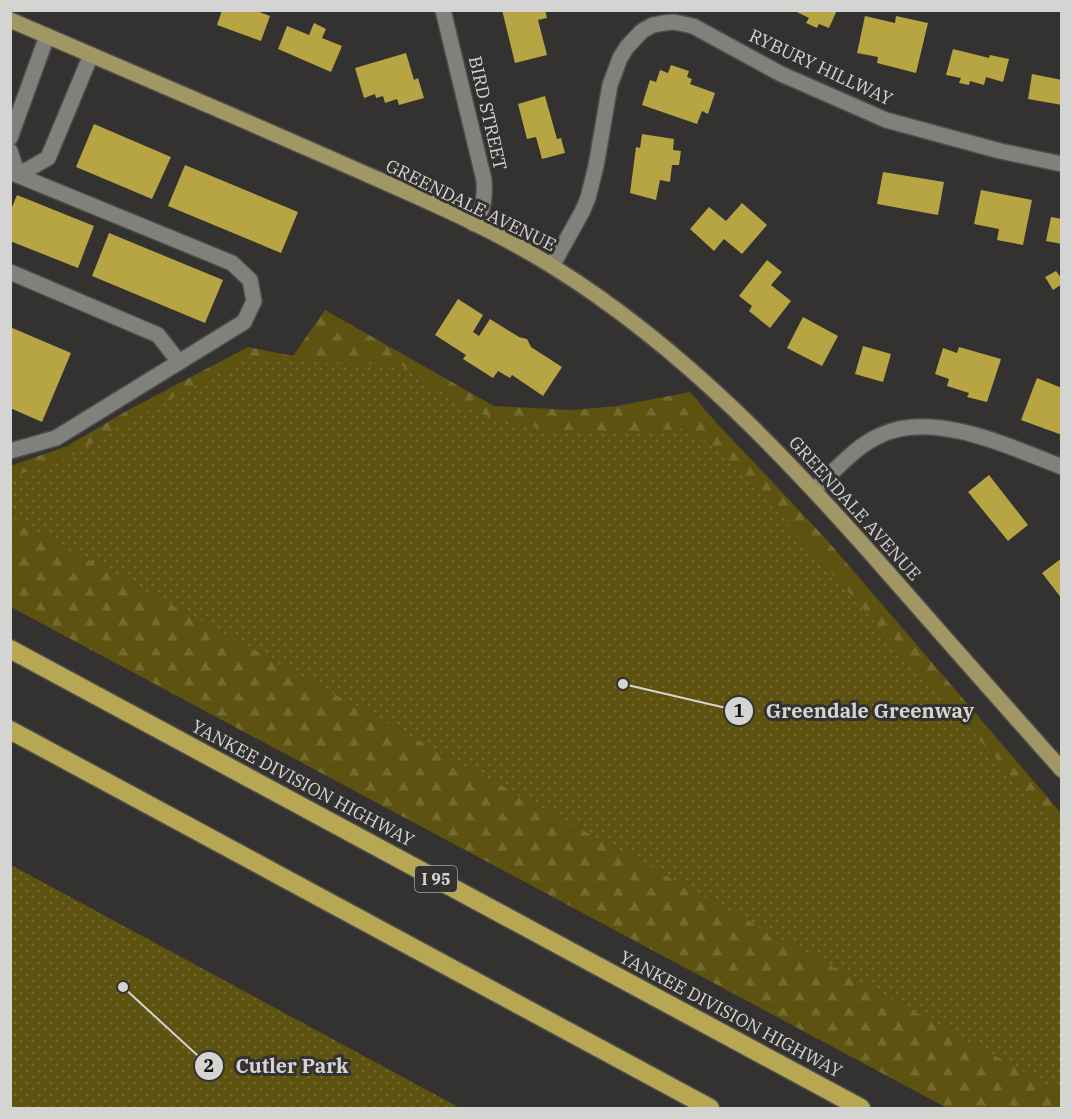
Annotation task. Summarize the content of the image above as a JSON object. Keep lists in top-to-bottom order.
{
  "streets": {
    "highway": ["YANKEE DIVISION HIGHWAY", "I 95"],
    "main road": ["GREENDALE AVENUE"],
    "street": ["RYBURY HILLWAY", "BIRD STREET"]
  },
  "crossings": [
    ["RYBURY HILLWAY", "GREENDALE AVENUE"],
    ["BIRD STREET", "GREENDALE AVENUE"]
  ],
  "places": ["Greendale Greenway", "Cutler Park"]
}
